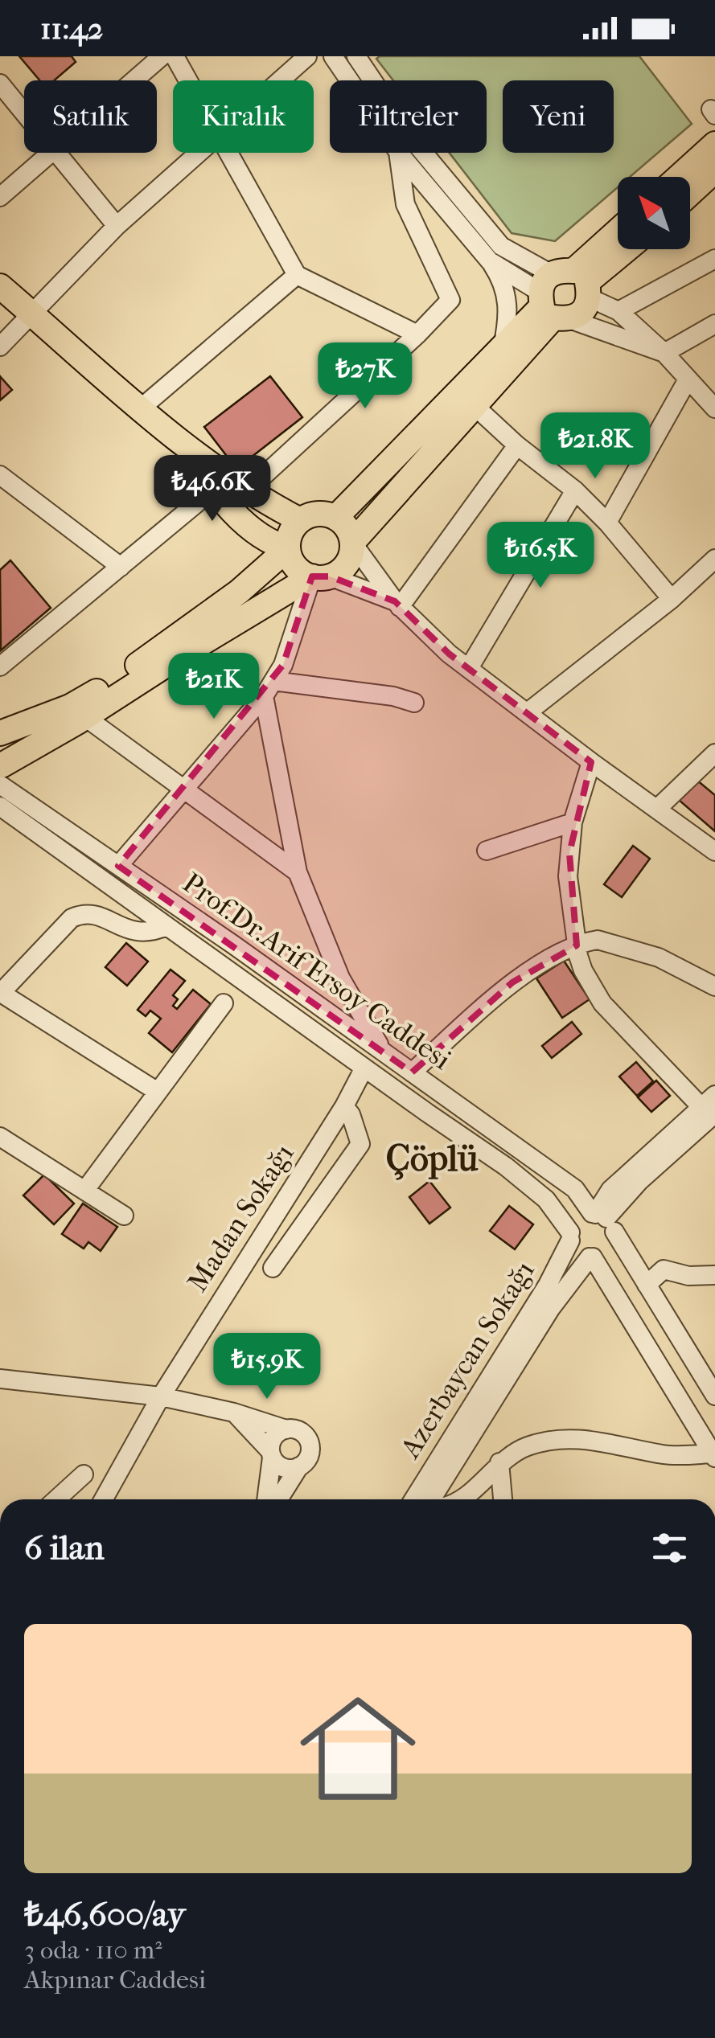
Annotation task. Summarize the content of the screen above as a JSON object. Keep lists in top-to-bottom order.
{
  "streets": {
    "street": ["Prof.Dr.Arif Ersoy Caddesi", "Madan Sokağı", "Azerbaycan Sokağı"]
  },
  "crossings": [
    ["Prof.Dr.Arif Ersoy Caddesi", "Madan Sokağı"],
    ["Prof.Dr.Arif Ersoy Caddesi", "Azerbaycan Sokağı"]
  ],
  "districts": ["Çöplü"],
  "north": "top left",
  "page": {
    "status": "11:42",
    "chip": [
      "Satılık",
      "Kiralık",
      "Filtreler",
      "Yeni"
    ],
    "price": [
      "₺27K",
      "₺21.8K",
      "₺46.6K",
      "₺16.5K",
      "₺21K",
      "₺15.9K"
    ],
    "heading": "6 ilan",
    "list": [
      {
        "name": "₺46,600/ay",
        "note": "3 oda · 110 m² · Akpınar Caddesi"
      }
    ]
  }
}
